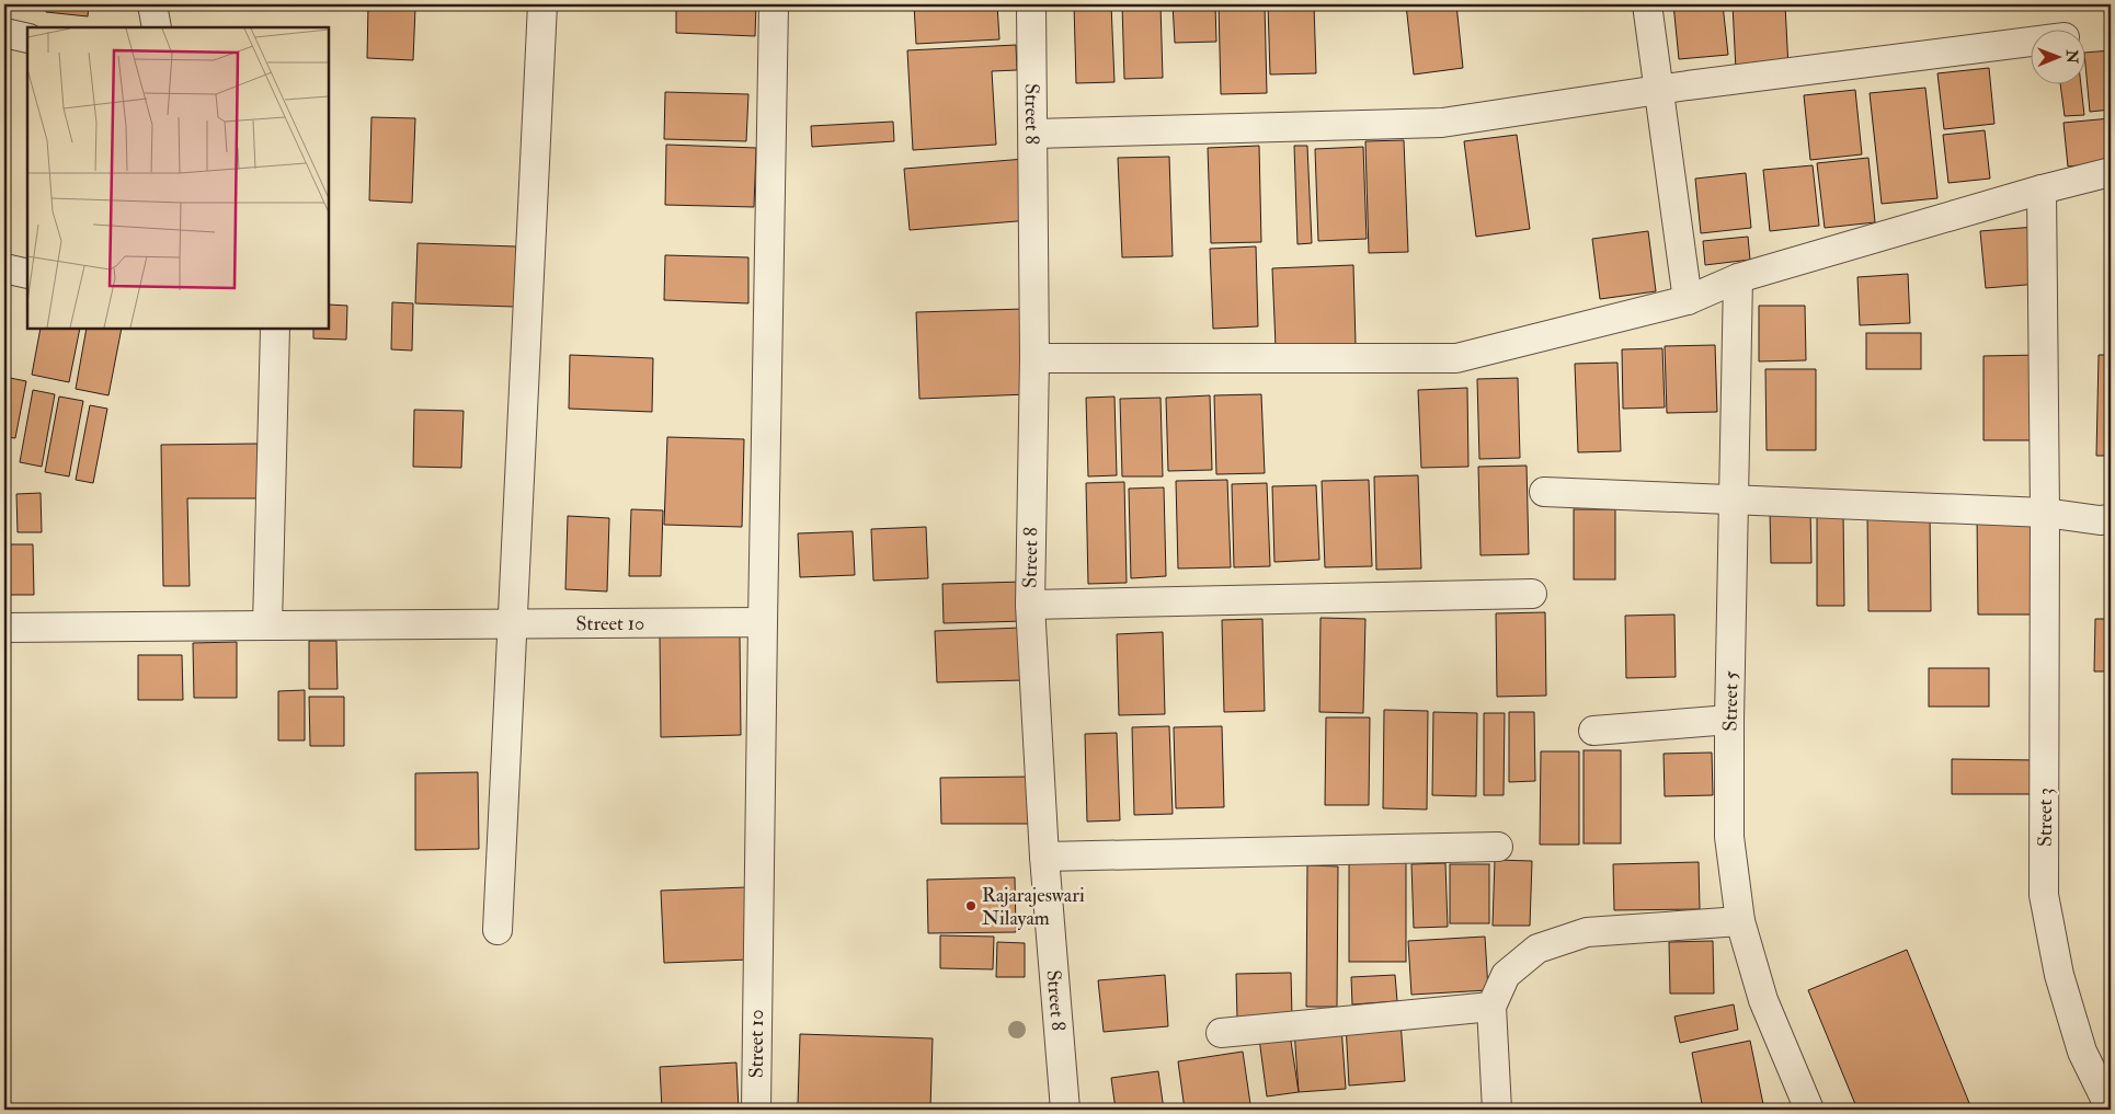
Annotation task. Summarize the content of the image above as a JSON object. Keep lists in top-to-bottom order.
{
  "streets": {
    "street": [
      "Street 8",
      "Street 10",
      "Street 5",
      "Street 3"
    ]
  },
  "places": ["Rajarajeswari Nilayam"],
  "north": "right"
}
